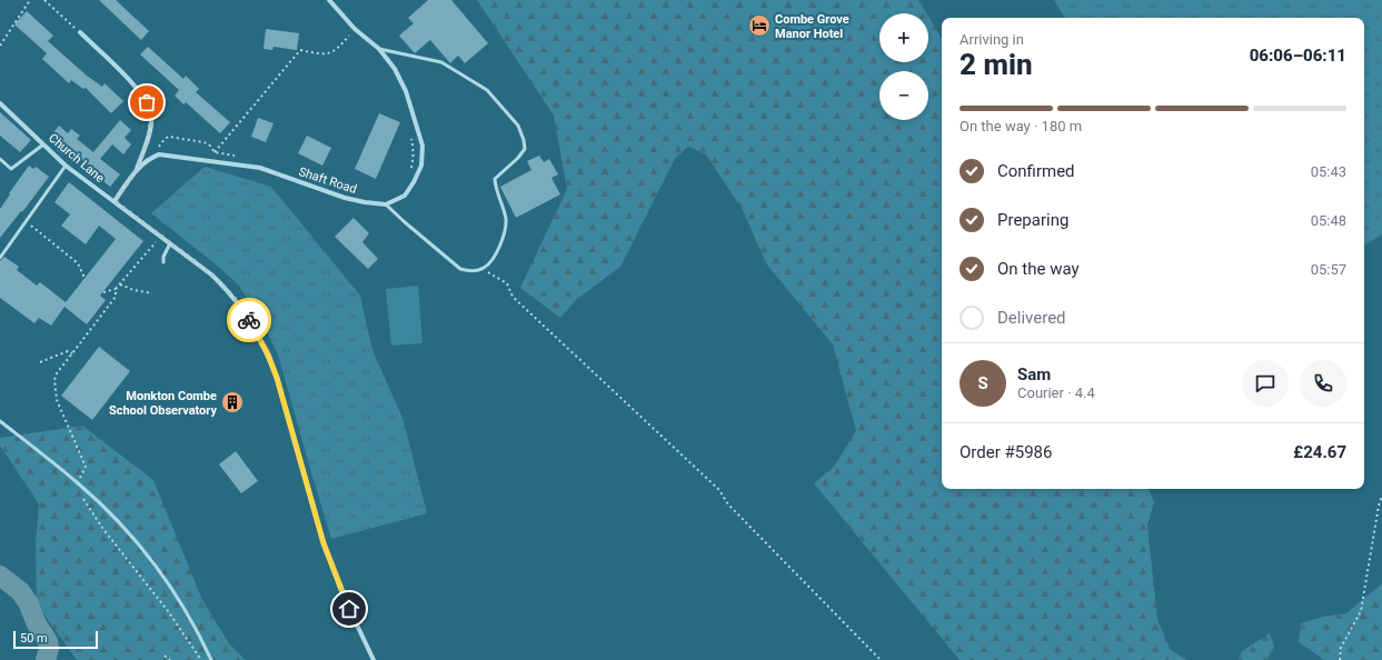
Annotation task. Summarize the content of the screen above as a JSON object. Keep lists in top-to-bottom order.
{
  "streets": {
    "street": ["Church Lane", "Shaft Road"]
  },
  "places": {
    "hotel": ["Combe Grove Manor Hotel"],
    "building": ["Monkton Combe School Observatory"]
  },
  "scale_bar": "50 m",
  "page": {
    "map_buttons": ["+", "−"],
    "heading": ["2 min", "Arriving in", "06:06–06:11"],
    "panel": [
      "Sam",
      "Courier · 4.4",
      "Order #5986",
      "£24.67"
    ],
    "bar": "On the way · 180 m",
    "list": [
      ["Confirmed", "05:43"],
      ["Preparing", "05:48"],
      ["On the way", "05:57"],
      "Delivered"
    ],
    "round": "S",
    "scale": "50 m"
  }
}
